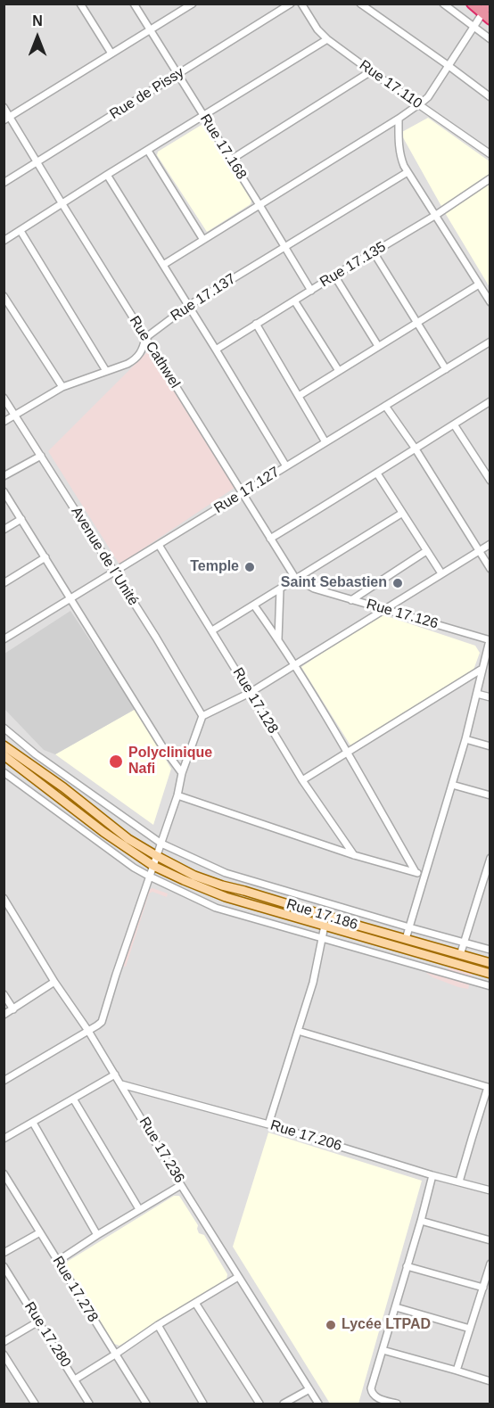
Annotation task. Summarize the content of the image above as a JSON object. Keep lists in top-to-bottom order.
{
  "streets": {
    "main road": ["Rue 17.186"],
    "street": [
      "Rue 17.110",
      "Rue de Pissy",
      "Rue 17.168",
      "Rue 17.135",
      "Rue 17.137",
      "Rue Cathwel",
      "Rue 17.127",
      "Avenue de l´Unité",
      "Rue 17.126",
      "Rue 17.128",
      "Rue 17.206",
      "Rue 17.236",
      "Rue 17.278",
      "Rue 17.280"
    ]
  },
  "crossings": [
    ["Rue de Pissy", "Rue 17.168"],
    ["Rue de Pissy", "Rue Cathwel"],
    ["Rue 17.168", "Rue 17.135"],
    ["Rue 17.168", "Rue 17.137"],
    ["Rue 17.137", "Rue Cathwel"],
    ["Rue 17.137", "Avenue de l´Unité"],
    ["Rue Cathwel", "Rue 17.127"],
    ["Rue Cathwel", "Rue 17.126"],
    ["Rue 17.127", "Avenue de l´Unité"],
    ["Rue 17.127", "Rue 17.128"],
    ["Rue 17.206", "Rue 17.236"]
  ],
  "places": [
    "Temple",
    "Saint Sebastien",
    "Polyclinique Nafi",
    "Lycée LTPAD"
  ],
  "north": "top"
}
